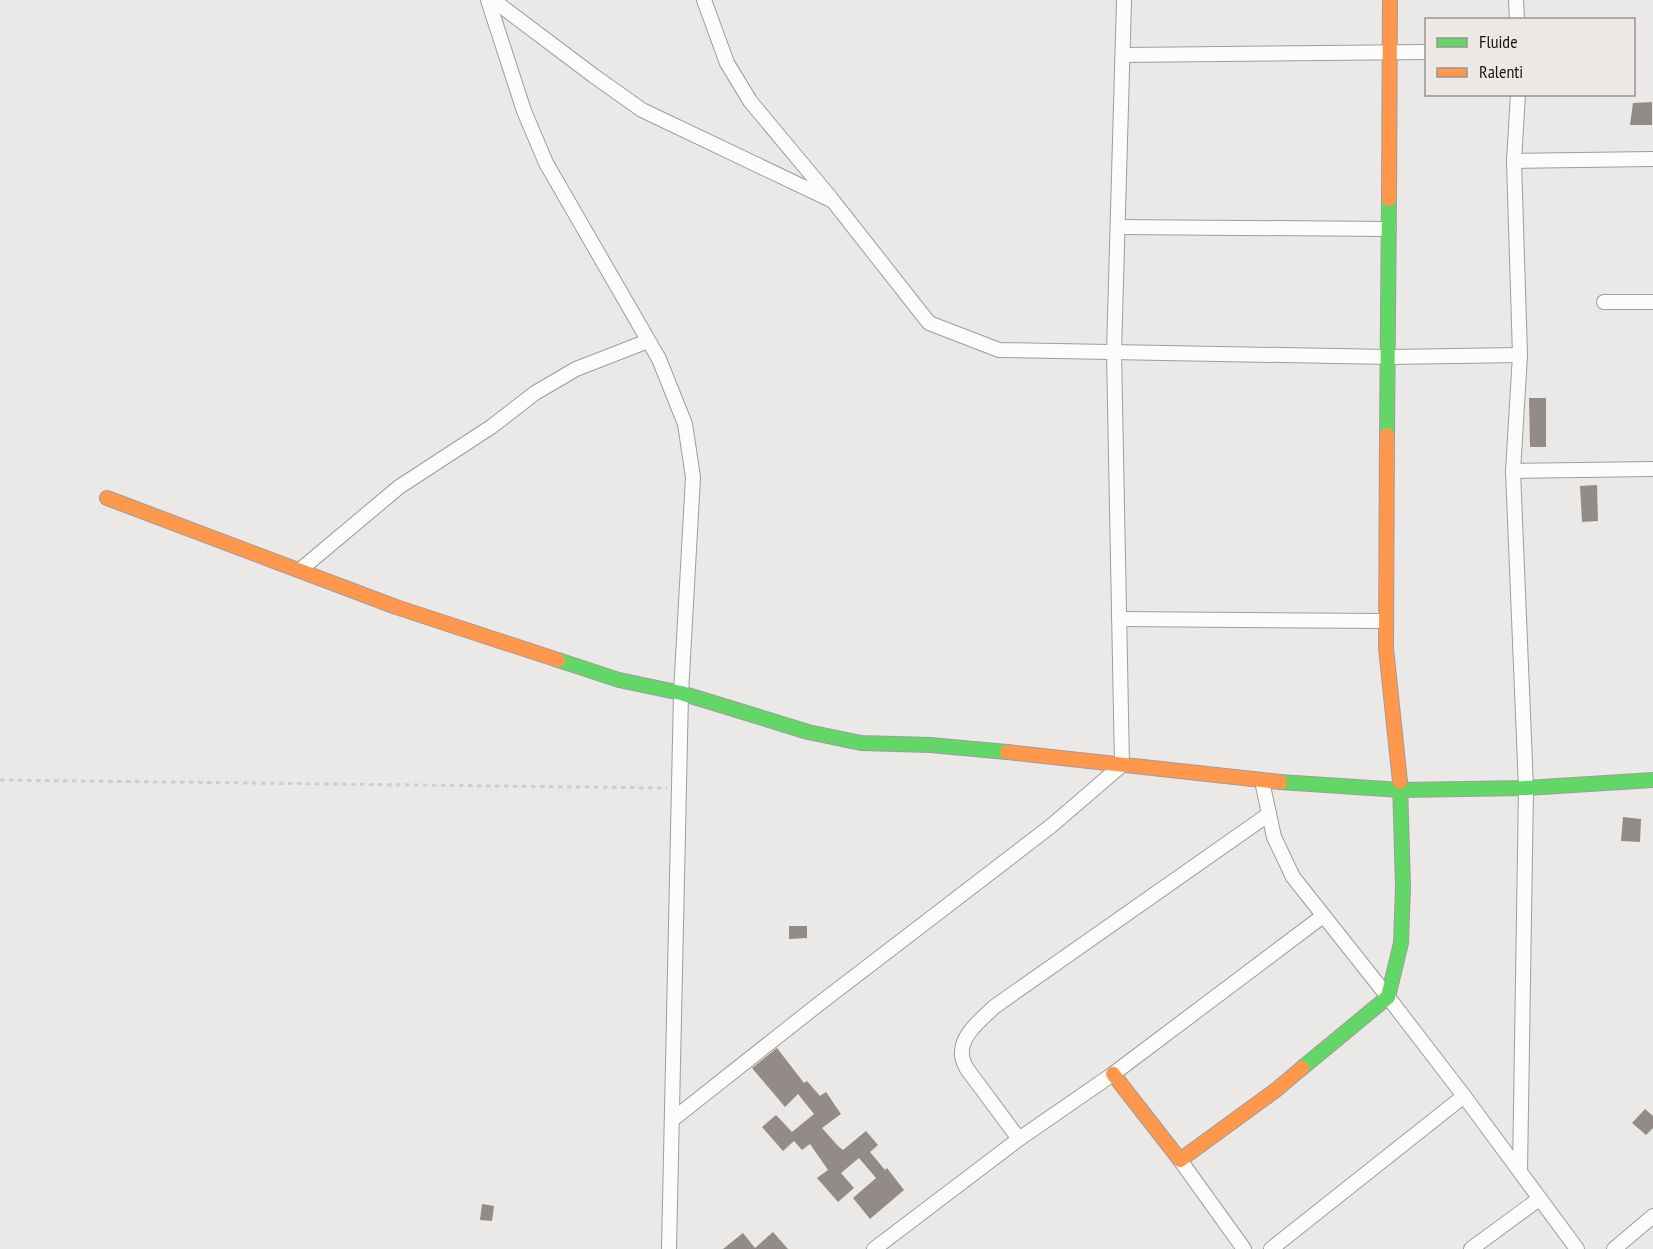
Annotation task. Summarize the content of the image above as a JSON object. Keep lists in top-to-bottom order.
{
  "legend": ["Fluide", "Ralenti"]
}
